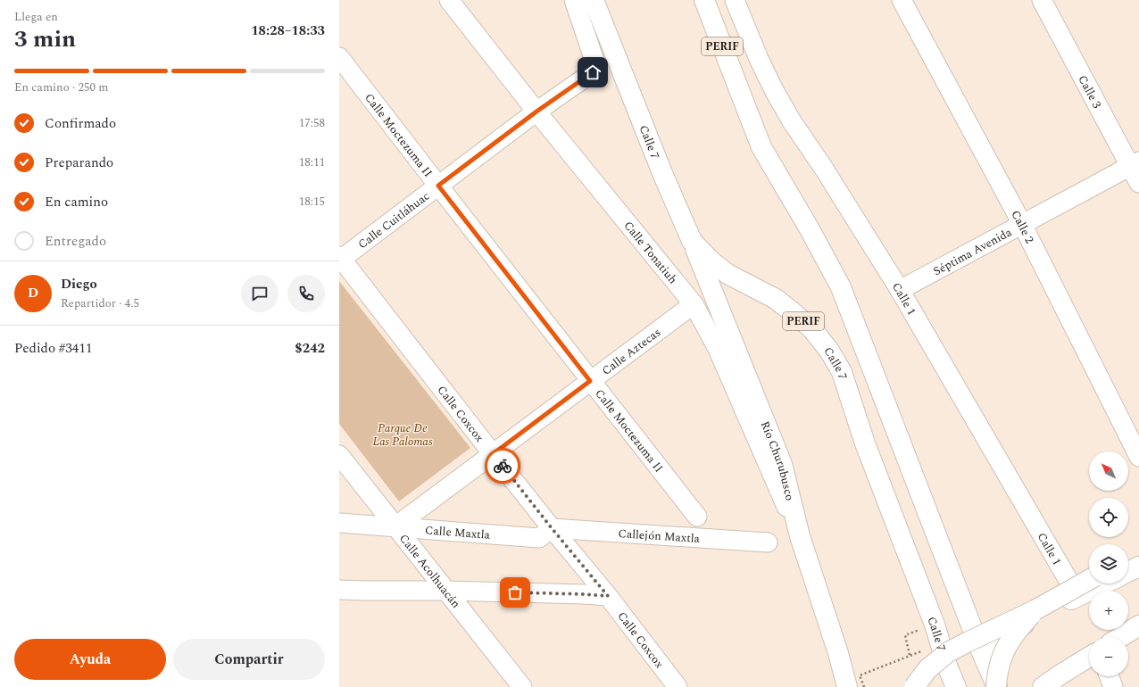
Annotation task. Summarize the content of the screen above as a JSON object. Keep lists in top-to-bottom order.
{
  "streets": {
    "main road": ["PERIF", "Calle 7", "Río Churubusco"],
    "street": [
      "Calle 3",
      "Calle Moctezuma II",
      "Calle Cuitláhuac",
      "Calle 2",
      "Séptima Avenida",
      "Calle Tonatiuh",
      "Calle 1",
      "Calle Aztecas",
      "Calle Coxcox",
      "Calle Maxtla",
      "Callejón Maxtla",
      "Calle Acolhuacán"
    ]
  },
  "crossings": [
    ["Calle 3", "Séptima Avenida"],
    ["Calle Moctezuma II", "Calle Cuitláhuac"],
    ["Calle Moctezuma II", "Calle Aztecas"],
    ["Calle 7", "Río Churubusco"],
    ["Calle Cuitláhuac", "Calle Tonatiuh"],
    ["Calle Cuitláhuac", "Calle Coxcox"],
    ["Calle 2", "Séptima Avenida"],
    ["Séptima Avenida", "Calle 1"],
    ["Calle Tonatiuh", "Calle Aztecas"],
    ["Calle Tonatiuh", "Río Churubusco"],
    ["Calle Aztecas", "Calle Coxcox"],
    ["Calle Aztecas", "Calle Maxtla"],
    ["Calle Aztecas", "Calle Acolhuacán"],
    ["Calle Coxcox", "Calle Maxtla"],
    ["Calle Coxcox", "Callejón Maxtla"],
    ["Calle Maxtla", "Callejón Maxtla"],
    ["Calle Maxtla", "Calle Acolhuacán"]
  ],
  "parks": ["Parque De Las Palomas"],
  "north": "top left",
  "page": {
    "heading": ["3 min", "Llega en", "18:28–18:33"],
    "panel": [
      "Diego",
      "Repartidor · 4.5",
      "Pedido #3411",
      "$242"
    ],
    "bar": "En camino · 250 m",
    "list": [
      ["Confirmado", "17:58"],
      ["Preparando", "18:11"],
      ["En camino", "18:15"],
      "Entregado"
    ],
    "round": "D",
    "map_buttons": ["+", "−"],
    "buttons": ["Ayuda", "Compartir"]
  }
}
